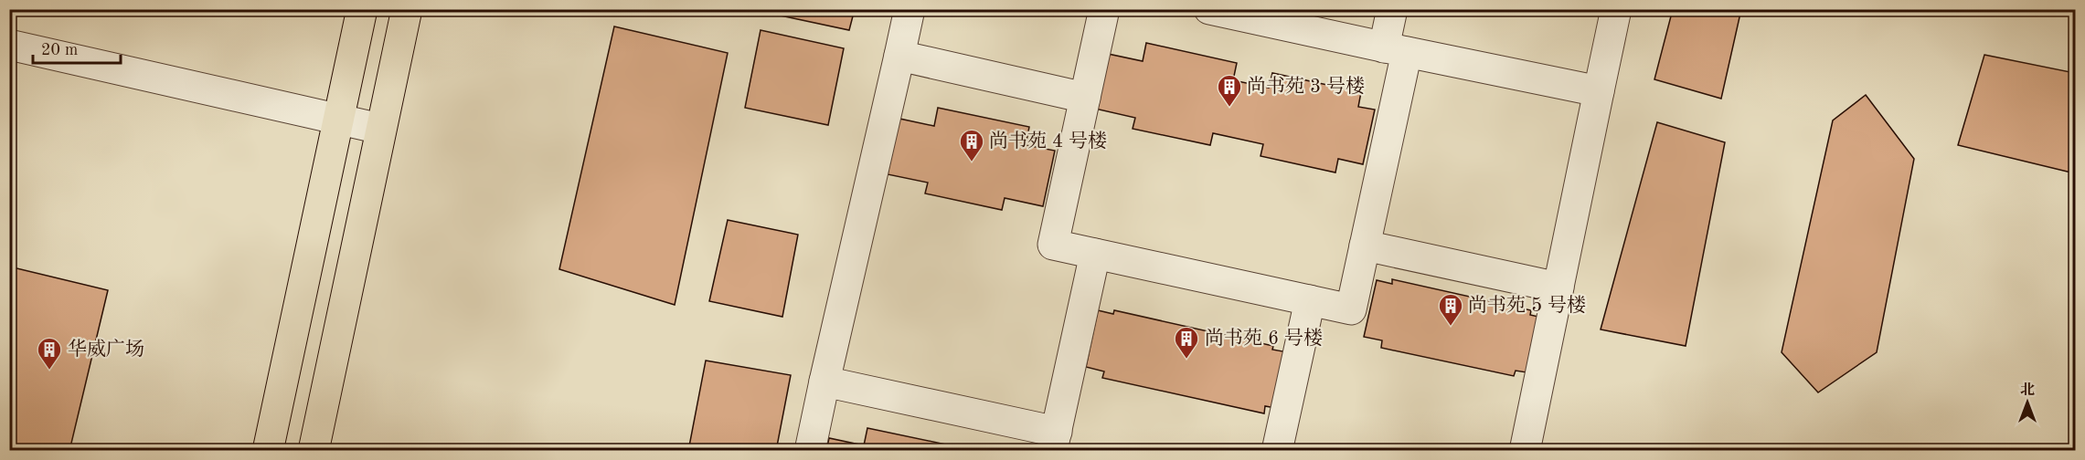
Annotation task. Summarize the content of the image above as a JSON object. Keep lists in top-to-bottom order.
{
  "places": {
    "building": [
      "尚书苑 3 号楼",
      "尚书苑 4 号楼",
      "尚书苑 5 号楼",
      "尚书苑 6 号楼",
      "华威广场"
    ]
  },
  "scale_bar": "20 m",
  "north": "top"
}
